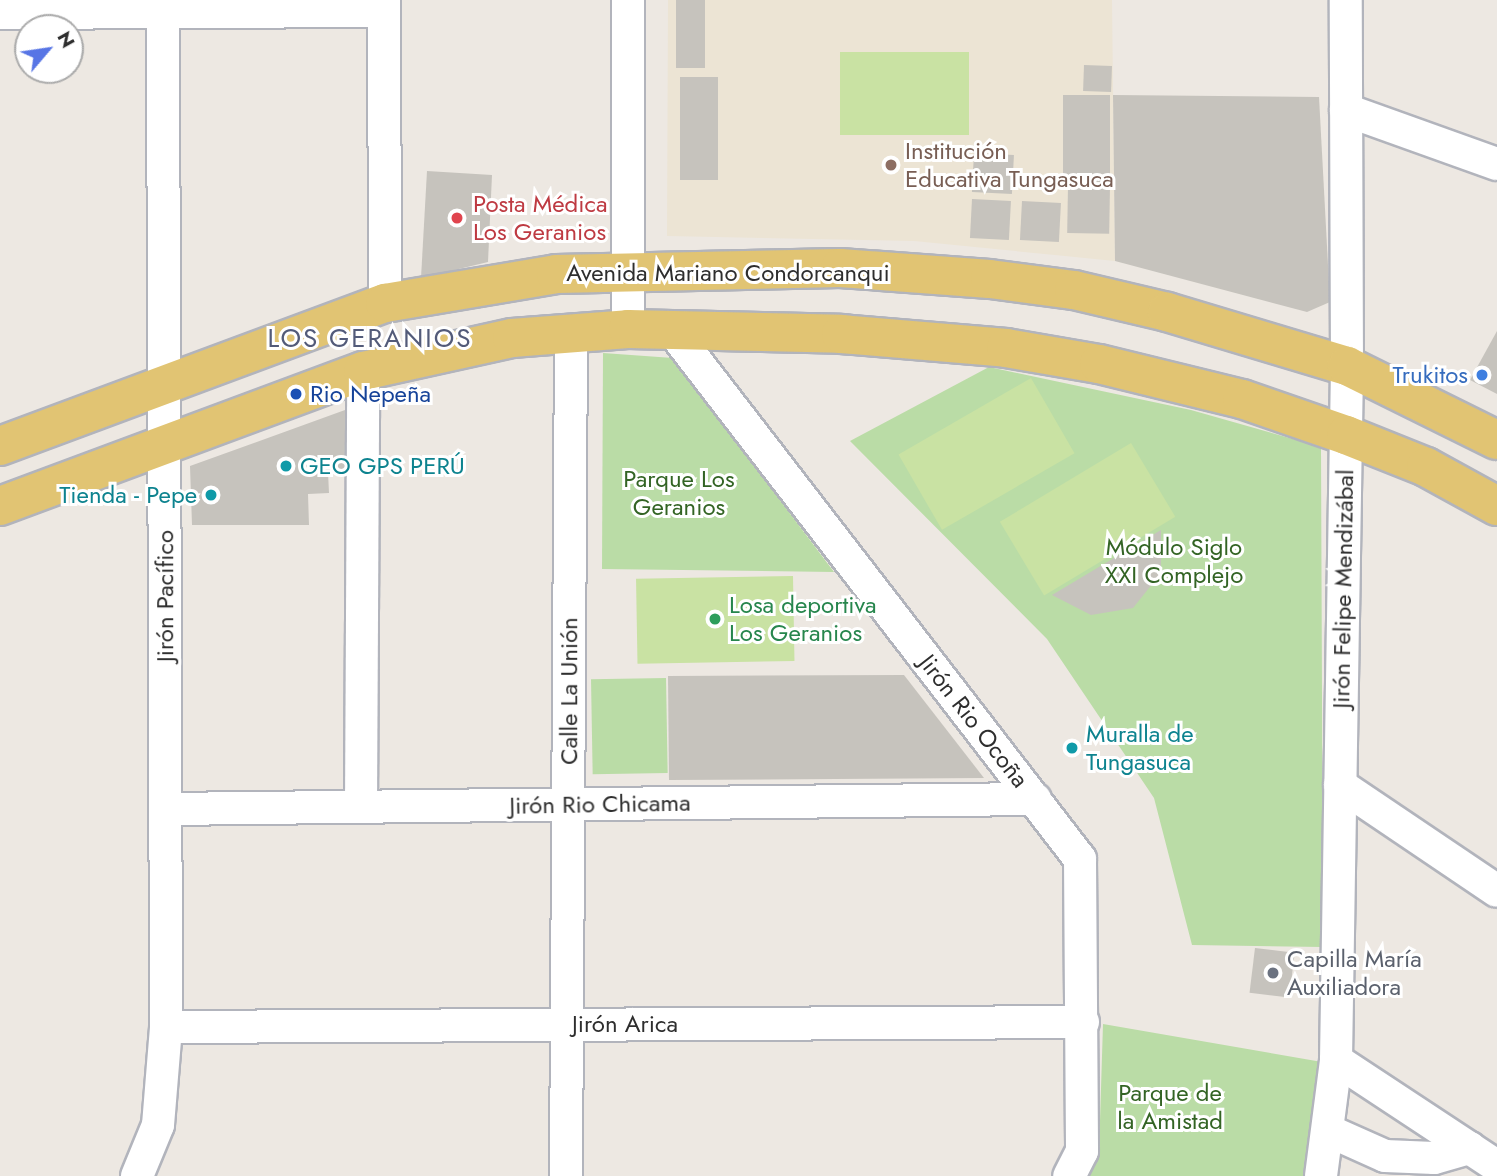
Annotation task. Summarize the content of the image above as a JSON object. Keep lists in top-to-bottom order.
{
  "streets": {
    "main road": ["Avenida Mariano Condorcanqui"],
    "street": [
      "Jirón Felipe Mendizábal",
      "Jirón Pacífico",
      "Calle La Unión",
      "Jirón Rio Ocoña",
      "Jirón Rio Chicama",
      "Jirón Arica"
    ]
  },
  "crossings": [
    ["Avenida Mariano Condorcanqui", "Jirón Felipe Mendizábal"],
    ["Avenida Mariano Condorcanqui", "Jirón Pacífico"],
    ["Jirón Pacífico", "Jirón Rio Chicama"],
    ["Jirón Pacífico", "Jirón Arica"],
    ["Calle La Unión", "Jirón Rio Chicama"],
    ["Calle La Unión", "Jirón Arica"],
    ["Jirón Rio Ocoña", "Jirón Rio Chicama"],
    ["Jirón Rio Ocoña", "Jirón Arica"]
  ],
  "districts": ["LOS GERANIOS"],
  "parks": ["Parque Los Geranios", "Módulo Siglo XXI Complejo", "Parque de la Amistad"],
  "places": [
    "Institución Educativa Tungasuca",
    "Posta Médica Los Geranios",
    "Trukitos",
    "Rio Nepeña",
    "GEO GPS PERÚ",
    "Tienda - Pepe",
    "Losa deportiva Los Geranios",
    "Muralla de Tungasuca",
    "Capilla María Auxiliadora"
  ],
  "north": "top right"
}
